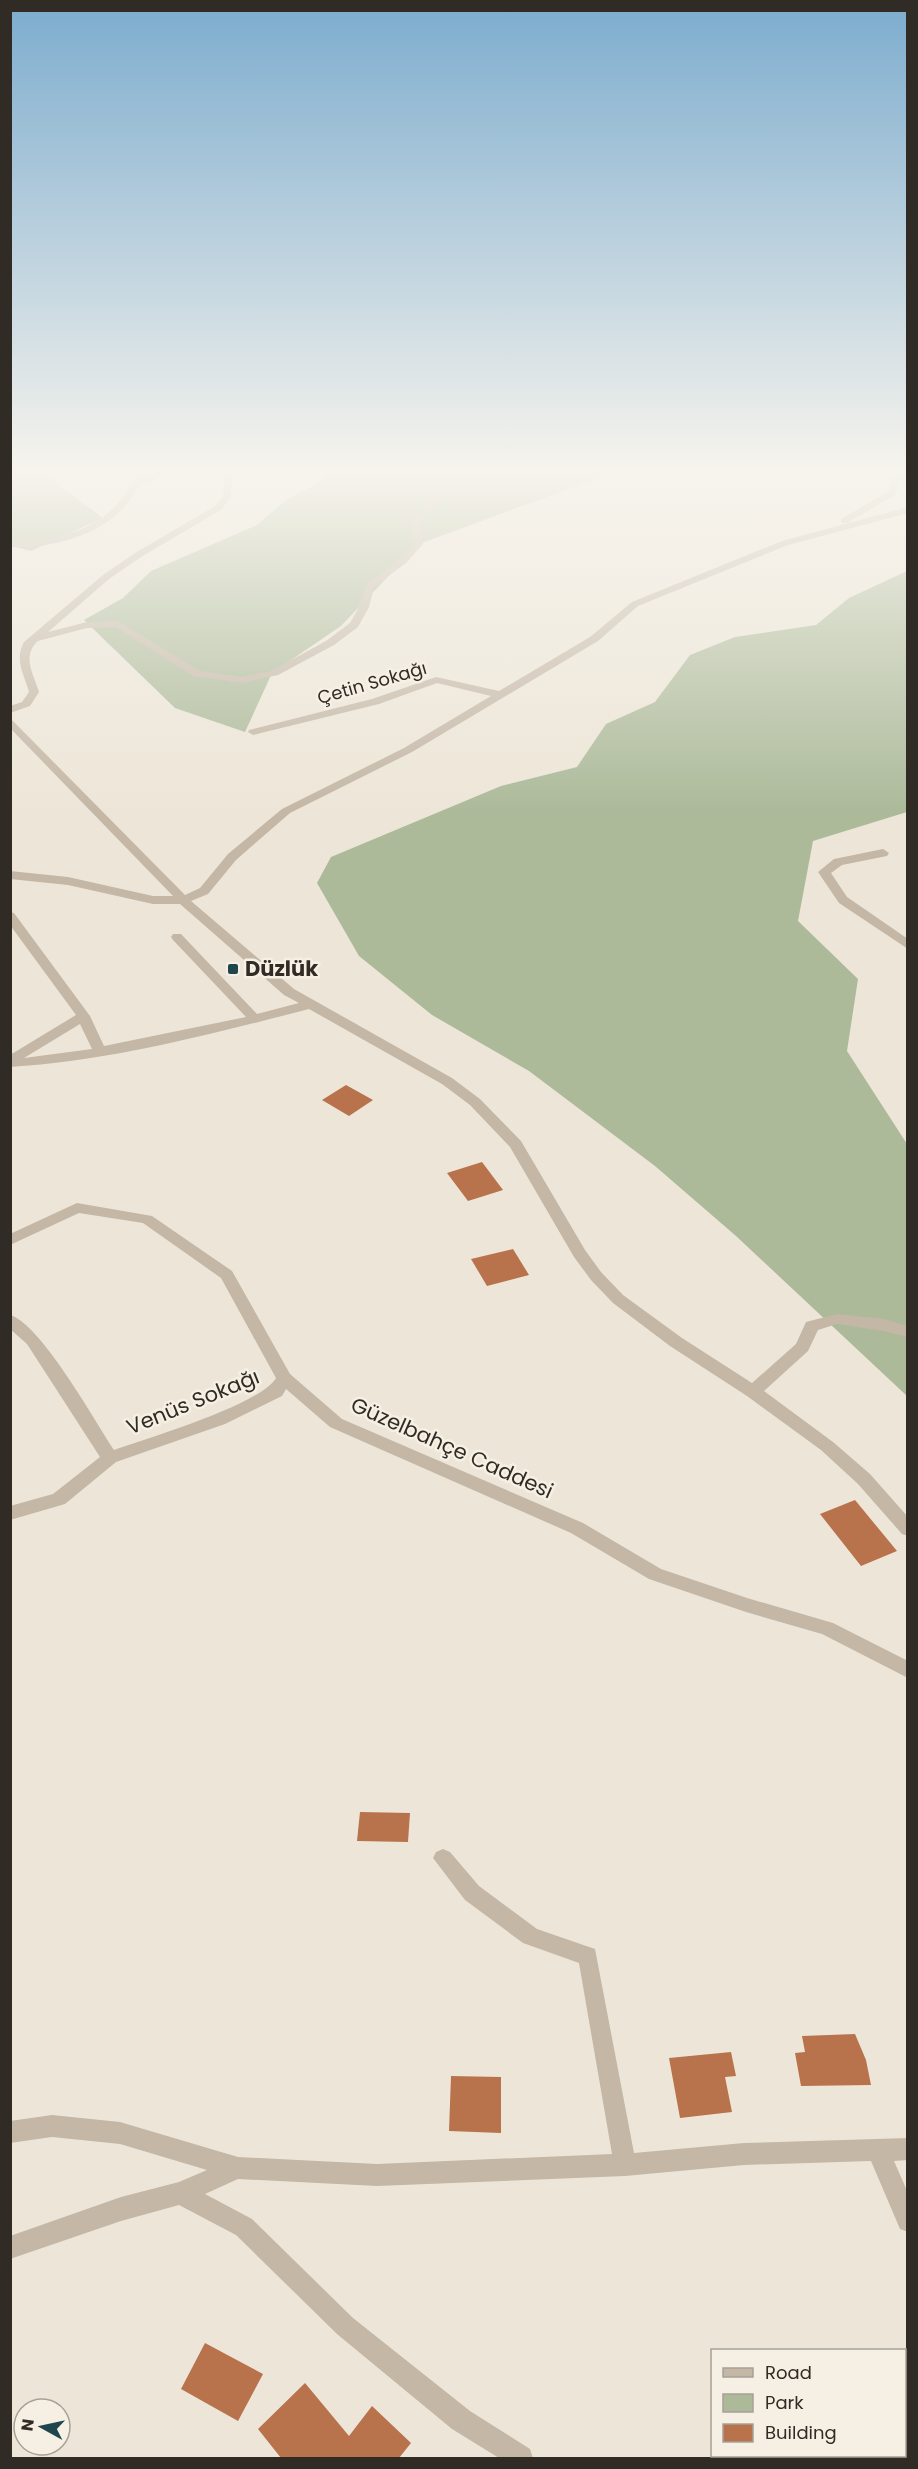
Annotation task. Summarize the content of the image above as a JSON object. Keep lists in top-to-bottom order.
{
  "streets": {
    "street": ["Çetin Sokağı", "Venüs Sokağı", "Güzelbahçe Caddesi"]
  },
  "crossings": [
    ["Venüs Sokağı", "Güzelbahçe Caddesi"]
  ],
  "places": {
    "transit": ["Düzlük"]
  },
  "legend": ["Road", "Park", "Building"],
  "north": "left"
}
